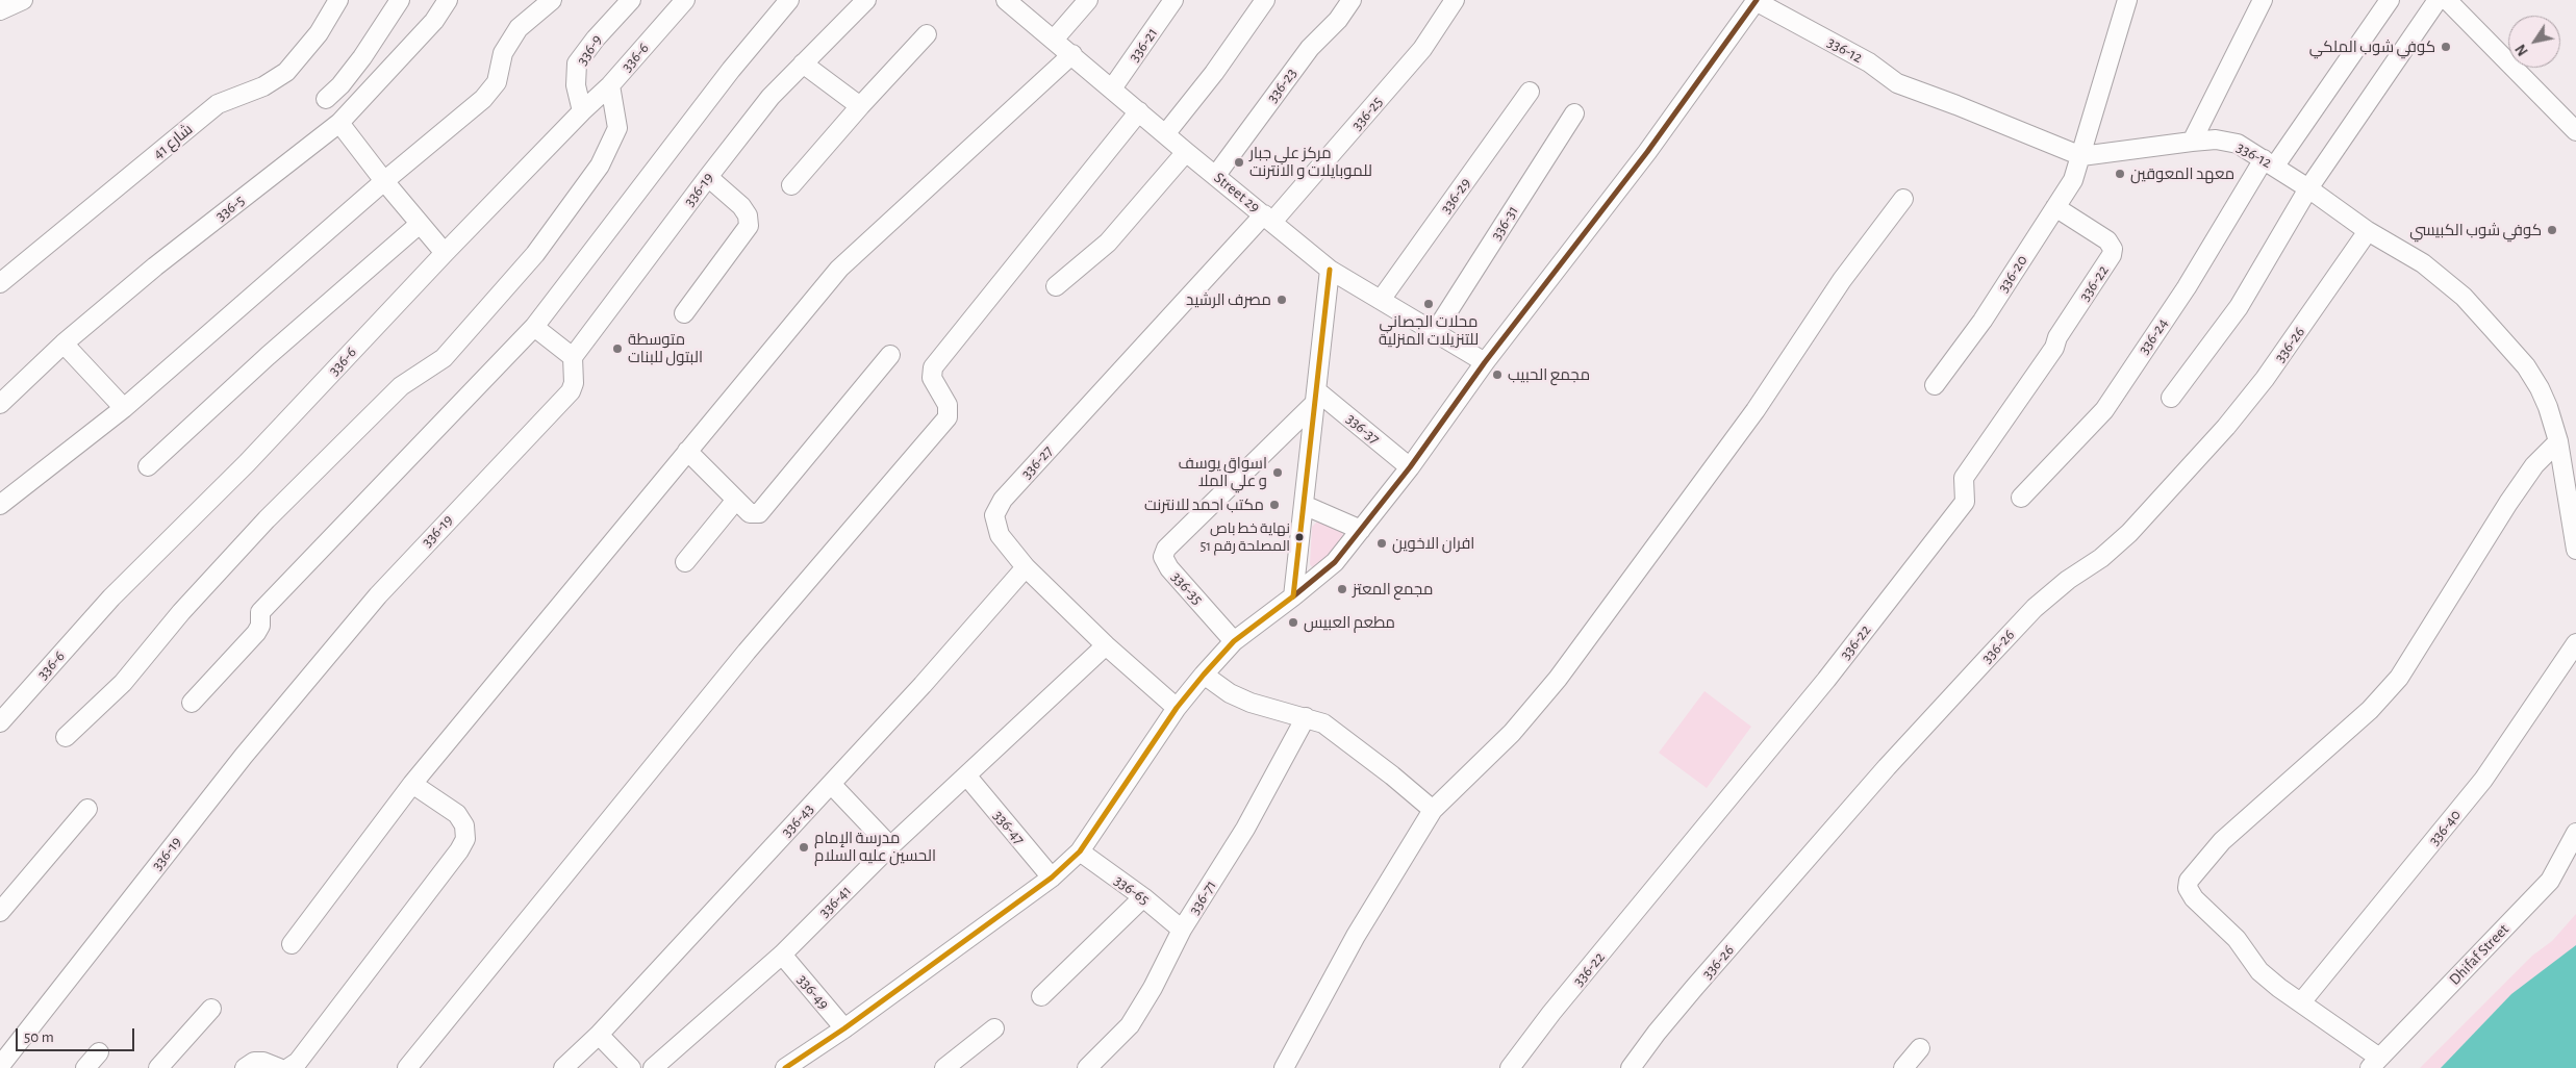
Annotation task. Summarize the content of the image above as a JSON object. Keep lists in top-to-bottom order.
{
  "streets": {
    "street": [
      "336-21",
      "336-9",
      "336-12",
      "336-6",
      "336-23",
      "336-25",
      "شارع 41",
      "336-19",
      "Street 29",
      "336-29",
      "336-5",
      "336-31",
      "336-20",
      "336-22",
      "336-24",
      "336-26",
      "336-37",
      "336-27",
      "336-35",
      "336-43",
      "336-47",
      "336-40",
      "336-65",
      "336-71",
      "336-41",
      "Dhifaf Street",
      "336-49"
    ]
  },
  "crossings": [
    ["336-21", "Street 29"],
    ["336-9", "336-6"],
    ["336-12", "336-20"],
    ["336-12", "336-24"],
    ["336-12", "336-26"],
    ["336-23", "Street 29"],
    ["336-25", "Street 29"],
    ["336-25", "336-27"],
    ["Street 29", "336-29"],
    ["Street 29", "336-31"],
    ["Street 29", "336-27"],
    ["336-20", "336-22"],
    ["336-37", "336-35"],
    ["336-27", "336-43"],
    ["336-27", "336-41"],
    ["336-47", "336-41"],
    ["336-65", "336-71"],
    ["336-41", "336-49"]
  ],
  "places": [
    "كوفي شوب الملكي",
    "مركز علي جبار للموبايلات و الانترنت",
    "معهد المعوقين",
    "كوفي شوب الكبيسي",
    "مصرف الرشيد",
    "محلات الجصاني للتنزيلات المنزلية",
    "متوسطة البتول للبنات",
    "مجمع الحبيب",
    "اسواق يوسف و علي الملا",
    "مكتب احمد للانترنت",
    "نهاية خط باص المصلحة رقم 51",
    "افران الاخوين",
    "مجمع المعتز",
    "مطعم العبيس",
    "مدرسة الإمام الحسين عليه السلام"
  ],
  "scale_bar": "50 m",
  "north": "bottom left"
}
